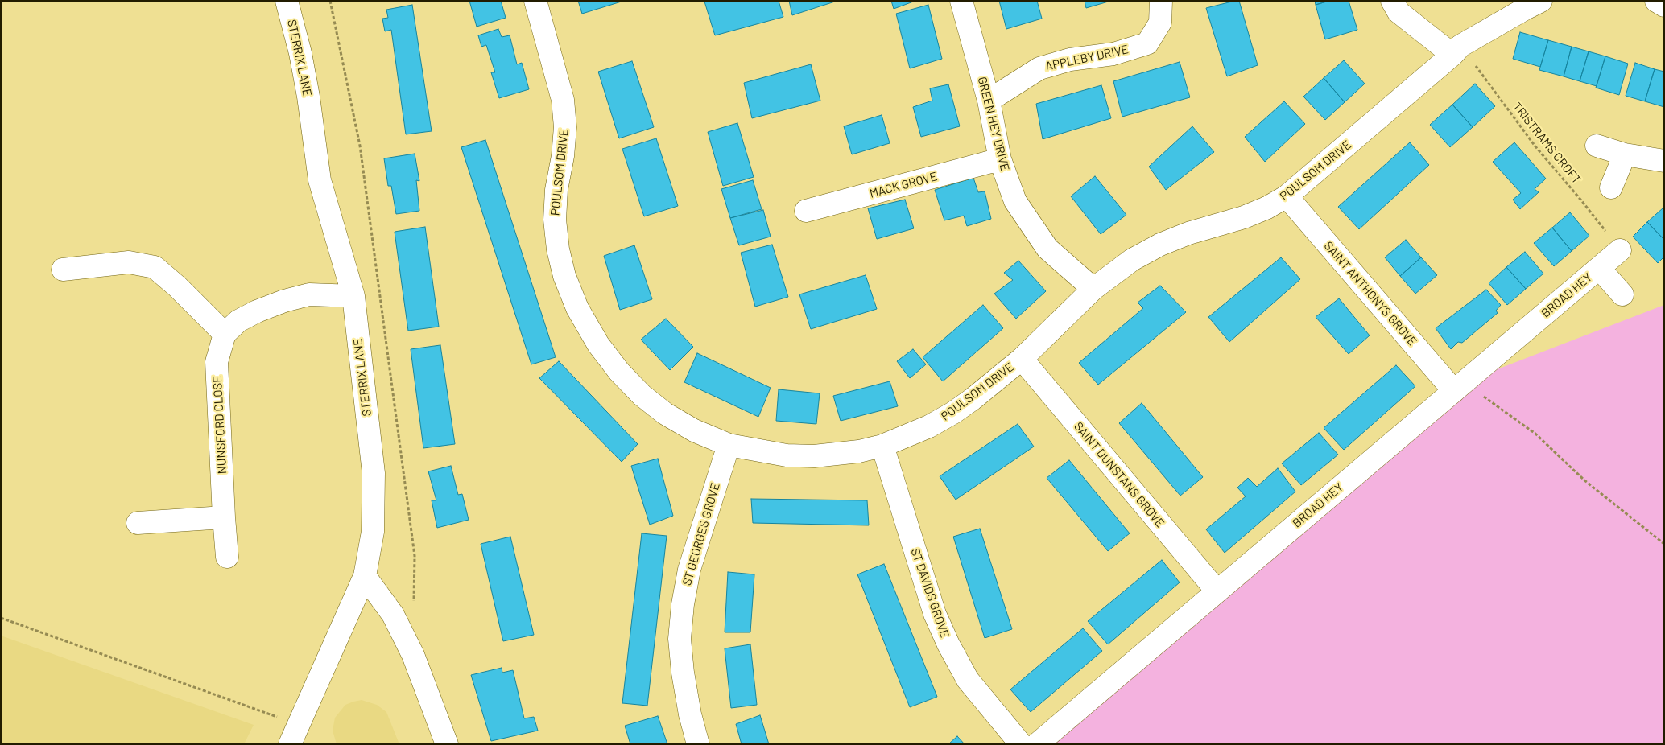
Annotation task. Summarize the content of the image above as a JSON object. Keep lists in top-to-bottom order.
{
  "streets": {
    "street": [
      "STERRIX LANE",
      "APPLEBY DRIVE",
      "GREEN HEY DRIVE",
      "POULSOM DRIVE",
      "MACK GROVE",
      "SAINT ANTHONYS GROVE",
      "BROAD HEY",
      "NUNSFORD CLOSE",
      "SAINT DUNSTANS GROVE",
      "ST GEORGES GROVE",
      "ST DAVIDS GROVE"
    ],
    "path": ["TRISTRAMS CROFT"]
  },
  "crossings": [
    ["APPLEBY DRIVE", "GREEN HEY DRIVE"],
    ["GREEN HEY DRIVE", "POULSOM DRIVE"],
    ["GREEN HEY DRIVE", "MACK GROVE"],
    ["TRISTRAMS CROFT", "POULSOM DRIVE"],
    ["TRISTRAMS CROFT", "BROAD HEY"],
    ["POULSOM DRIVE", "SAINT ANTHONYS GROVE"],
    ["POULSOM DRIVE", "SAINT DUNSTANS GROVE"],
    ["POULSOM DRIVE", "ST GEORGES GROVE"],
    ["POULSOM DRIVE", "ST DAVIDS GROVE"],
    ["SAINT ANTHONYS GROVE", "BROAD HEY"],
    ["BROAD HEY", "SAINT DUNSTANS GROVE"]
  ]
}
